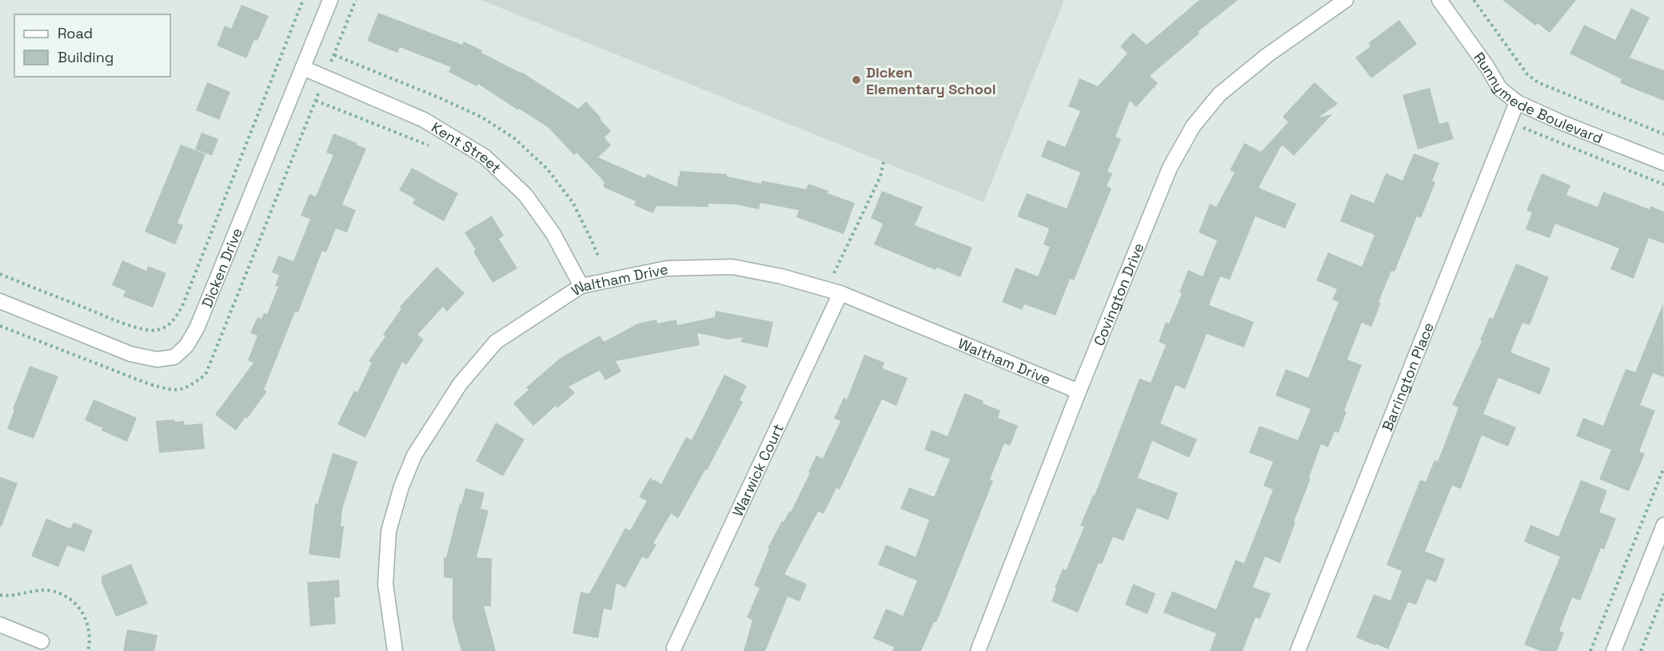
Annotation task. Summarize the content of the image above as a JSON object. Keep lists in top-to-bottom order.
{
  "streets": {
    "street": [
      "Runnymede Boulevard",
      "Kent Street",
      "Dicken Drive",
      "Waltham Drive",
      "Covington Drive",
      "Barrington Place",
      "Warwick Court"
    ]
  },
  "crossings": [
    ["Runnymede Boulevard", "Barrington Place"],
    ["Kent Street", "Dicken Drive"],
    ["Kent Street", "Waltham Drive"],
    ["Waltham Drive", "Covington Drive"],
    ["Waltham Drive", "Warwick Court"]
  ],
  "places": ["Dicken Elementary School"],
  "legend": ["Road", "Building"]
}
